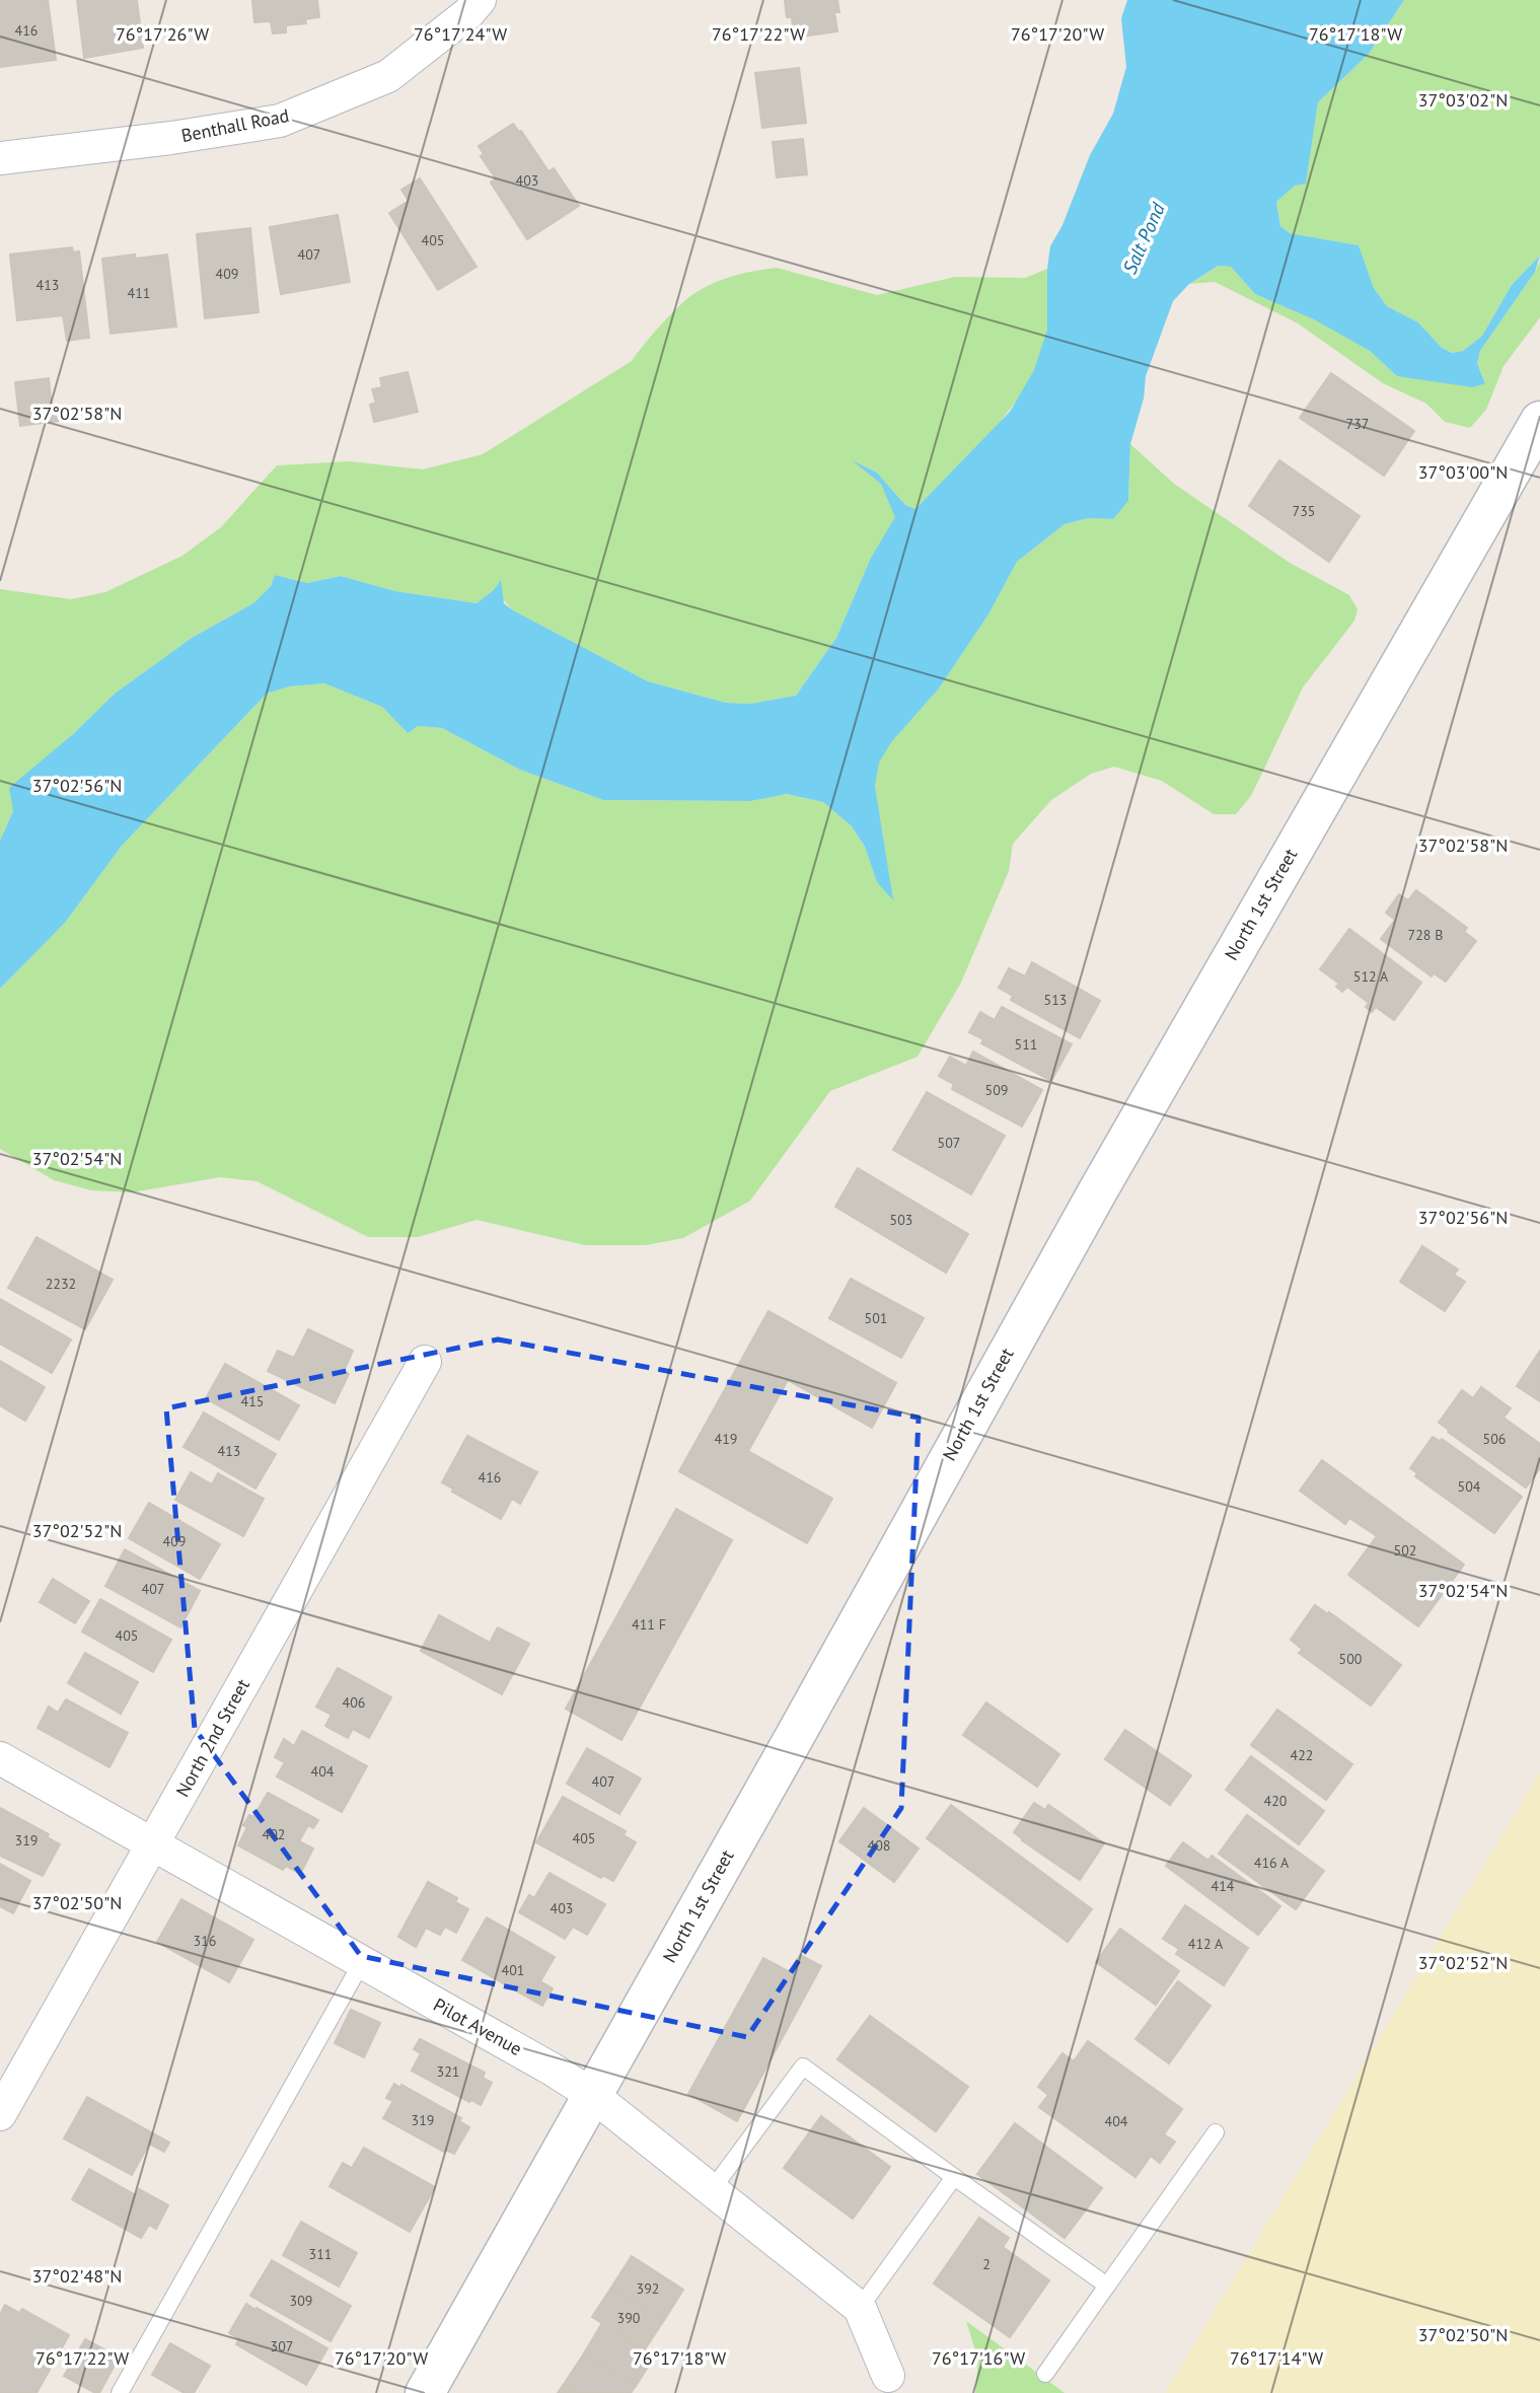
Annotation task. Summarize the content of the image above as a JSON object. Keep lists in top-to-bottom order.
{
  "streets": {
    "street": [
      "Benthall Road",
      "North 1st Street",
      "North 2nd Street",
      "Pilot Avenue"
    ]
  },
  "crossings": [
    ["North 1st Street", "Pilot Avenue"],
    ["North 2nd Street", "Pilot Avenue"]
  ],
  "water": ["Salt Pond"],
  "house_numbers": [
    "416",
    "403",
    "405",
    "407",
    "409",
    "413",
    "411",
    "737",
    "735",
    "728 B",
    "512 A",
    "513",
    "511",
    "509",
    "507",
    "503",
    "2232",
    "501",
    "415",
    "419",
    "506",
    "413",
    "416",
    "504",
    "409",
    "502",
    "407",
    "411 F",
    "405",
    "500",
    "406",
    "422",
    "404",
    "407",
    "420",
    "402",
    "405",
    "319",
    "408",
    "416 A",
    "414",
    "403",
    "316",
    "412 A",
    "401",
    "321",
    "319",
    "404",
    "311",
    "2",
    "392",
    "309",
    "390",
    "307"
  ],
  "coordinates": [
    "76°17'26\"W",
    "76°17'24\"W",
    "76°17'22\"W",
    "76°17'20\"W",
    "76°17'18\"W",
    "37°03'02\"N",
    "37°02'58\"N",
    "37°03'00\"N",
    "37°02'56\"N",
    "37°02'54\"N",
    "37°02'52\"N",
    "37°02'50\"N",
    "37°02'48\"N",
    "76°17'16\"W",
    "76°17'14\"W"
  ]
}
